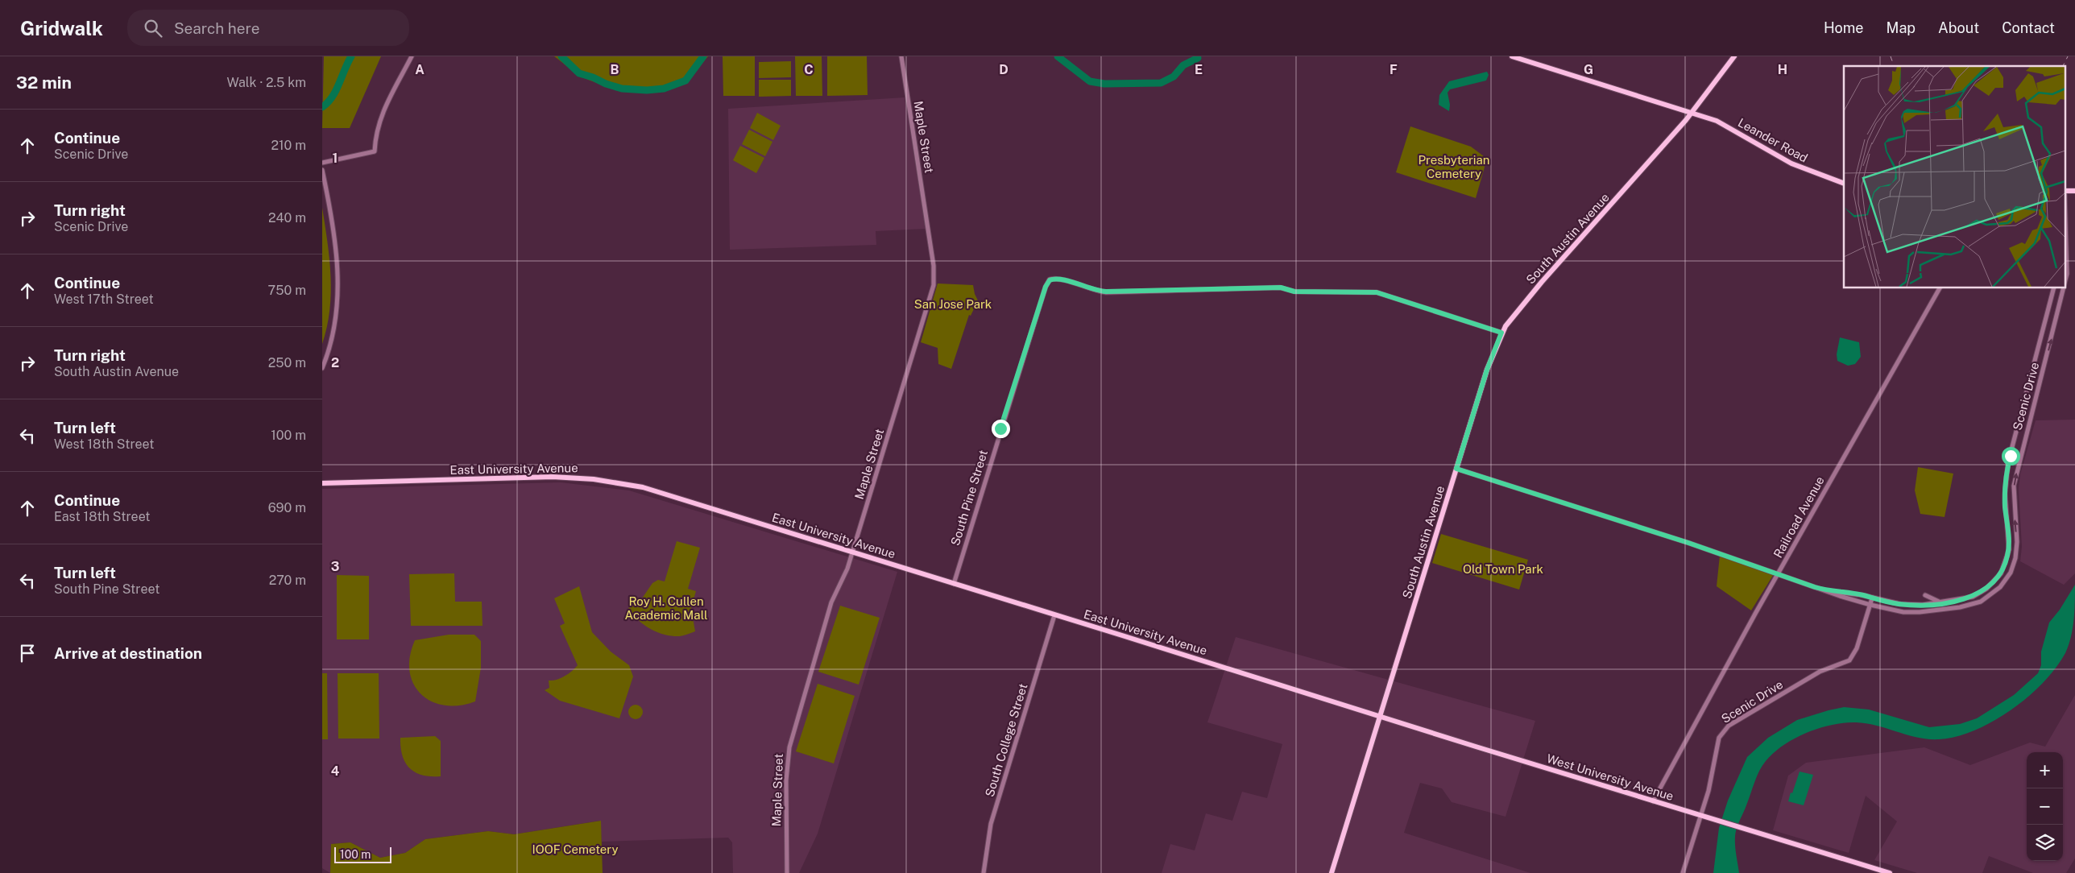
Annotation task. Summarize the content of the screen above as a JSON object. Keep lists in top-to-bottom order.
{
  "streets": {
    "main road": [
      "Leander Road",
      "South Austin Avenue",
      "East University Avenue",
      "West University Avenue"
    ],
    "street": [
      "Maple Street",
      "Scenic Drive",
      "South Pine Street",
      "Railroad Avenue",
      "South College Street"
    ]
  },
  "crossings": [
    ["Maple Street", "East University Avenue"],
    ["Leander Road", "South Austin Avenue"],
    ["South Austin Avenue", "South Pine Street"],
    ["South Austin Avenue", "West University Avenue"],
    ["Scenic Drive", "West University Avenue"],
    ["East University Avenue", "South Pine Street"],
    ["East University Avenue", "South College Street"],
    ["East University Avenue", "West University Avenue"],
    ["Railroad Avenue", "West University Avenue"]
  ],
  "parks": [
    "Presbyterian Cemetery",
    "San Jose Park",
    "Old Town Park",
    "Roy H. Cullen Academic Mall",
    "IOOF Cemetery"
  ],
  "scale_bar": "100 m",
  "page": {
    "header": "Gridwalk",
    "search": "Search here",
    "nav": [
      "Home",
      "Map",
      "About",
      "Contact"
    ],
    "heading": ["32 min", "Walk · 2.5 km"],
    "list": [
      ["Continue", "Scenic Drive", "210 m"],
      ["Turn right", "Scenic Drive", "240 m"],
      ["Continue", "West 17th Street", "750 m"],
      ["Turn right", "South Austin Avenue", "250 m"],
      ["Turn left", "West 18th Street", "100 m"],
      ["Continue", "East 18th Street", "690 m"],
      ["Turn left", "South Pine Street", "270 m"],
      "Arrive at destination"
    ],
    "map_buttons": ["+", "−"],
    "scale": "100 m"
  },
  "grid": {
    "columns": [
      "A",
      "B",
      "C",
      "D",
      "E",
      "F",
      "G",
      "H"
    ],
    "rows": [
      "1",
      "2",
      "3",
      "4"
    ]
  }
}
